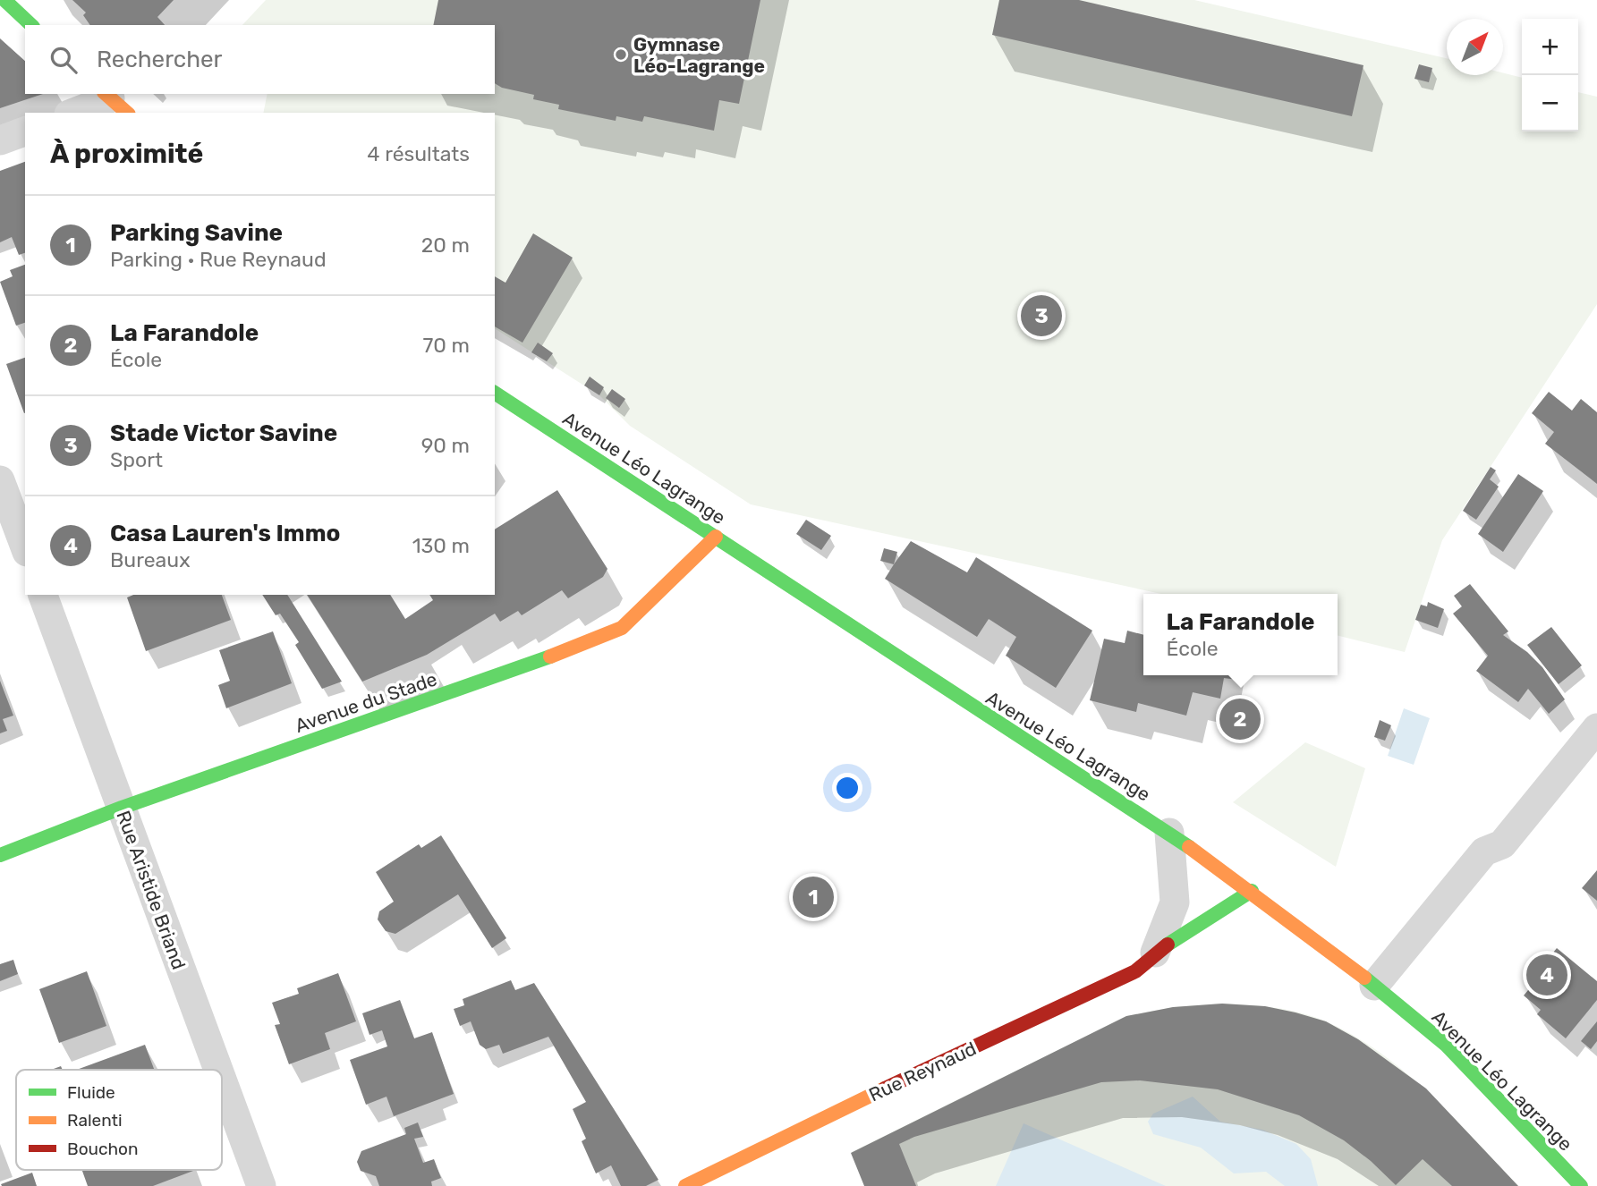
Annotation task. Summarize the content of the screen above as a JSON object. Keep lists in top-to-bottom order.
{
  "streets": {
    "street": [
      "Avenue Léo Lagrange",
      "Avenue du Stade",
      "Rue Aristide Briand",
      "Rue Reynaud"
    ]
  },
  "crossings": [
    ["Avenue Léo Lagrange", "Avenue du Stade"],
    ["Avenue Léo Lagrange", "Rue Reynaud"],
    ["Avenue du Stade", "Rue Aristide Briand"]
  ],
  "places": ["Gymnase Léo-Lagrange"],
  "legend": ["Fluide", "Ralenti", "Bouchon"],
  "north": "top right",
  "page": {
    "map_buttons": ["+", "−"],
    "search": "Rechercher",
    "heading": ["À proximité", "4 résultats"],
    "list": [
      {
        "mark": "1",
        "name": "Parking Savine",
        "note": "Parking · Rue Reynaud",
        "value": "20 m"
      },
      {
        "mark": "2",
        "name": "La Farandole",
        "note": "École",
        "value": "70 m"
      },
      {
        "mark": "3",
        "name": "Stade Victor Savine",
        "note": "Sport",
        "value": "90 m"
      },
      {
        "mark": "4",
        "name": "Casa Lauren's Immo",
        "note": "Bureaux",
        "value": "130 m"
      }
    ],
    "pins": [
      "3",
      "2",
      "1",
      "4"
    ],
    "popup": ["La Farandole", "École"]
  }
}
